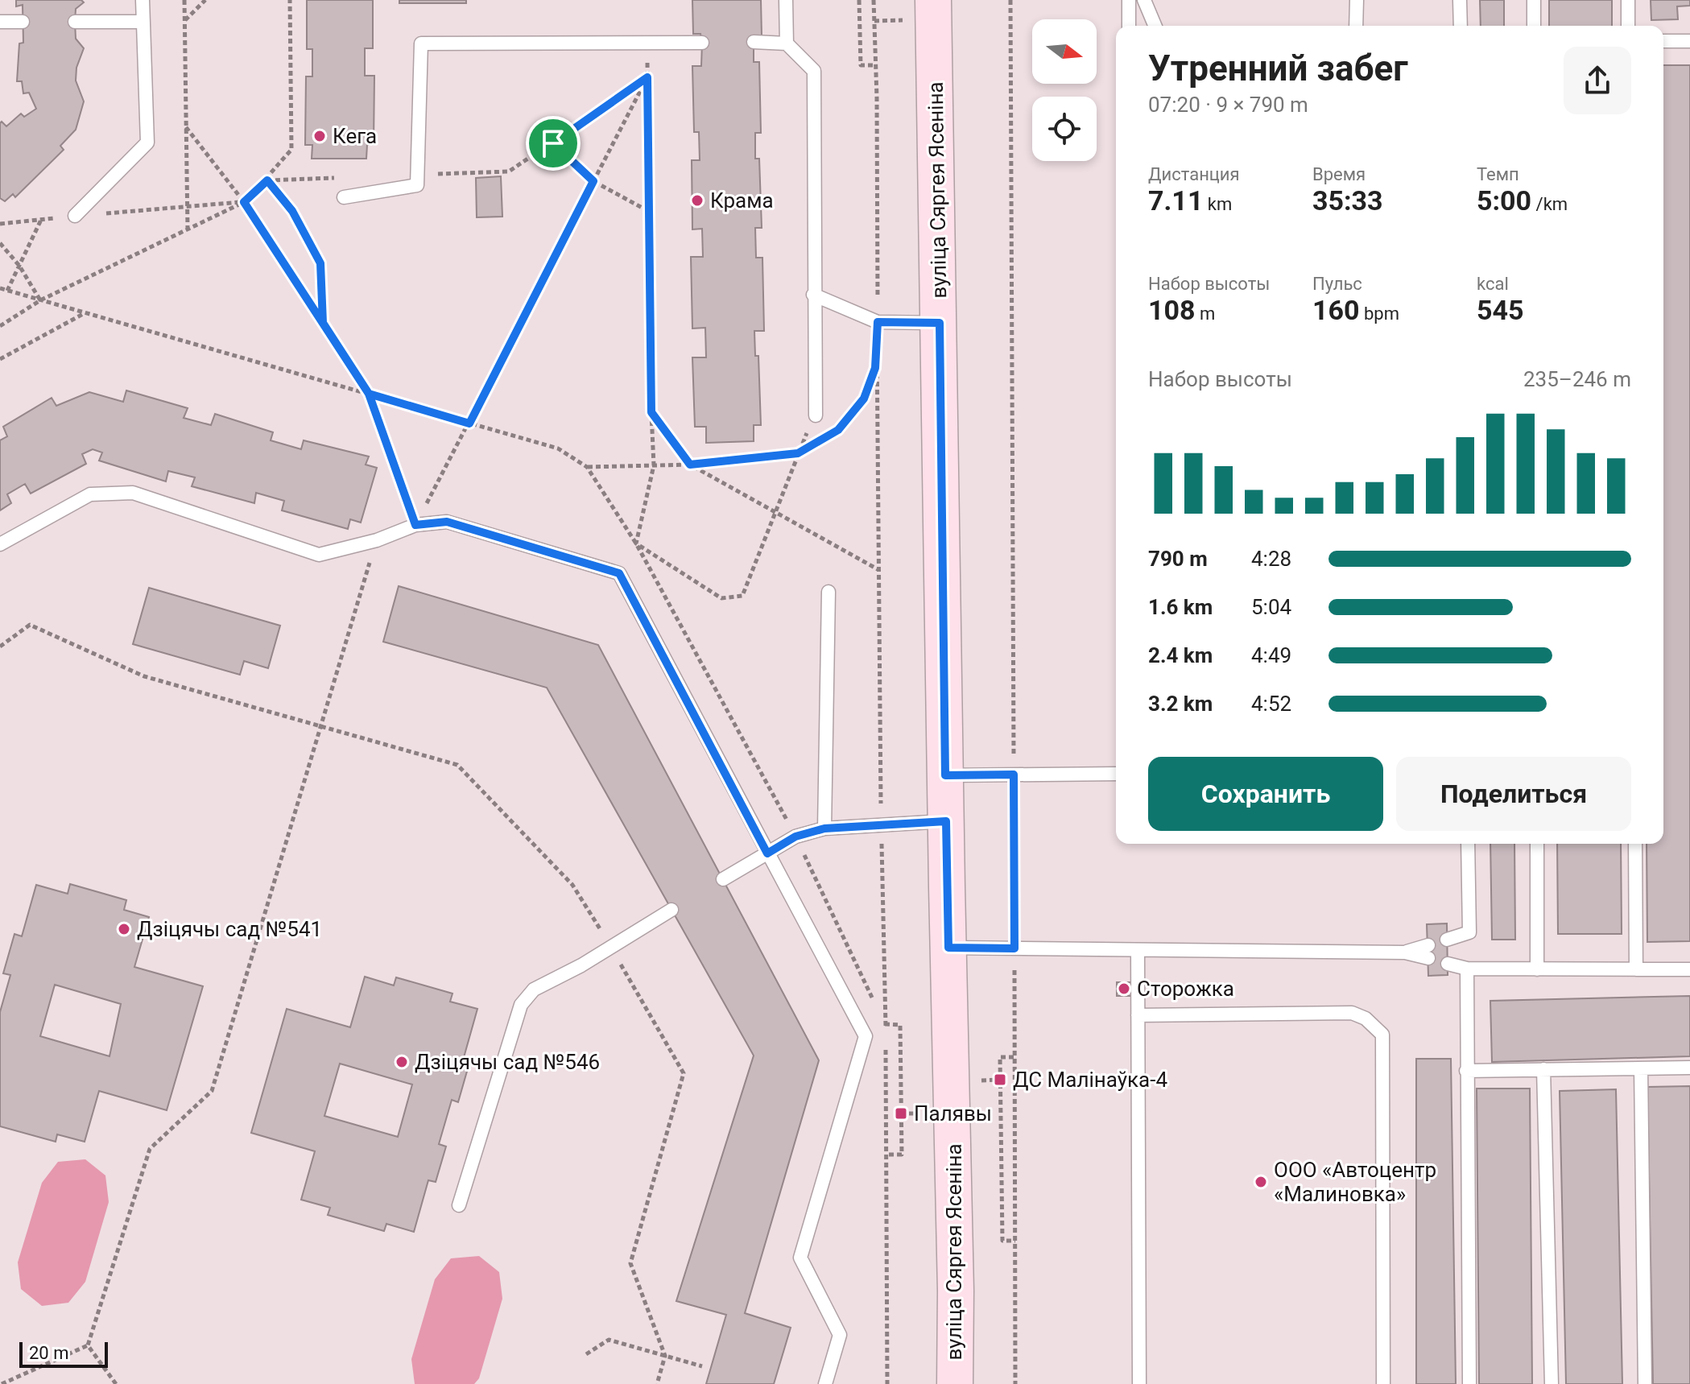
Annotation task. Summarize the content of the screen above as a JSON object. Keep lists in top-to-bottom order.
{
  "streets": {
    "main road": ["вуліца Сяргея Ясеніна"]
  },
  "places": {
    "other": [
      "Кега",
      "Крама",
      "Дзіцячы сад №541",
      "Сторожка",
      "Дзіцячы сад №546",
      "ООО «Автоцентр «Малиновка»"
    ],
    "transit": ["ДС Малінаўка-4", "Палявы"]
  },
  "scale_bar": "20 m",
  "north": "right",
  "page": {
    "heading": ["Утренний забег", "07:20 · 9 × 790 m"],
    "stats": [
      ["Дистанция", "7.11 km"],
      ["Время", "35:33"],
      ["Темп", "5:00 /km"],
      ["Набор высоты", "108 m"],
      ["Пульс", "160 bpm"],
      ["kcal", "545"]
    ],
    "chart": ["Набор высоты", "235–246 m"],
    "list": [
      {
        "name": "790 m",
        "note": "4:28"
      },
      {
        "name": "1.6 km",
        "note": "5:04"
      },
      {
        "name": "2.4 km",
        "note": "4:49"
      },
      {
        "name": "3.2 km",
        "note": "4:52"
      }
    ],
    "buttons": ["Сохранить", "Поделиться"],
    "scale": "20 m"
  }
}
